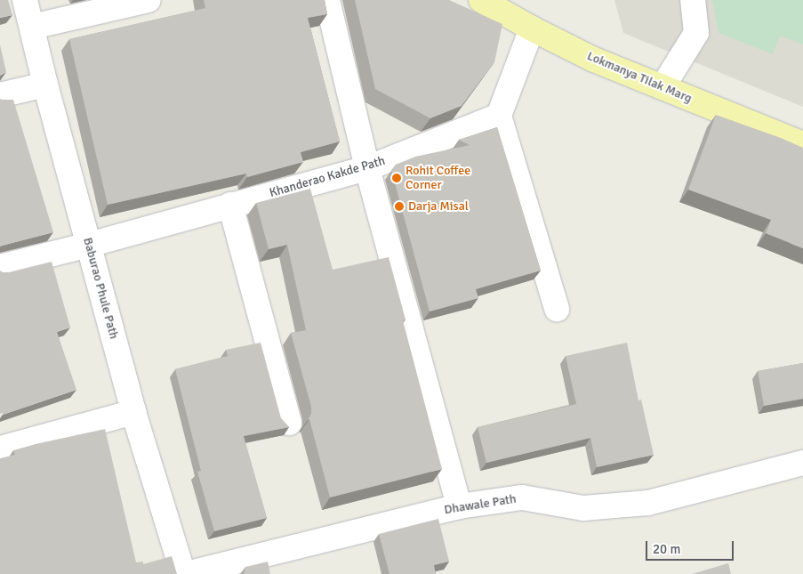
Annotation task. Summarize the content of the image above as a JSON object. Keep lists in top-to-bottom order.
{
  "streets": {
    "main road": ["Lokmanya Tilak Marg"],
    "street": ["Khanderao Kakde Path", "Baburao Phule Path", "Dhawale Path"]
  },
  "crossings": [
    ["Khanderao Kakde Path", "Baburao Phule Path"],
    ["Baburao Phule Path", "Dhawale Path"]
  ],
  "places": ["Rohit Coffee Corner", "Darja Misal"],
  "scale_bar": "20 m"
}
